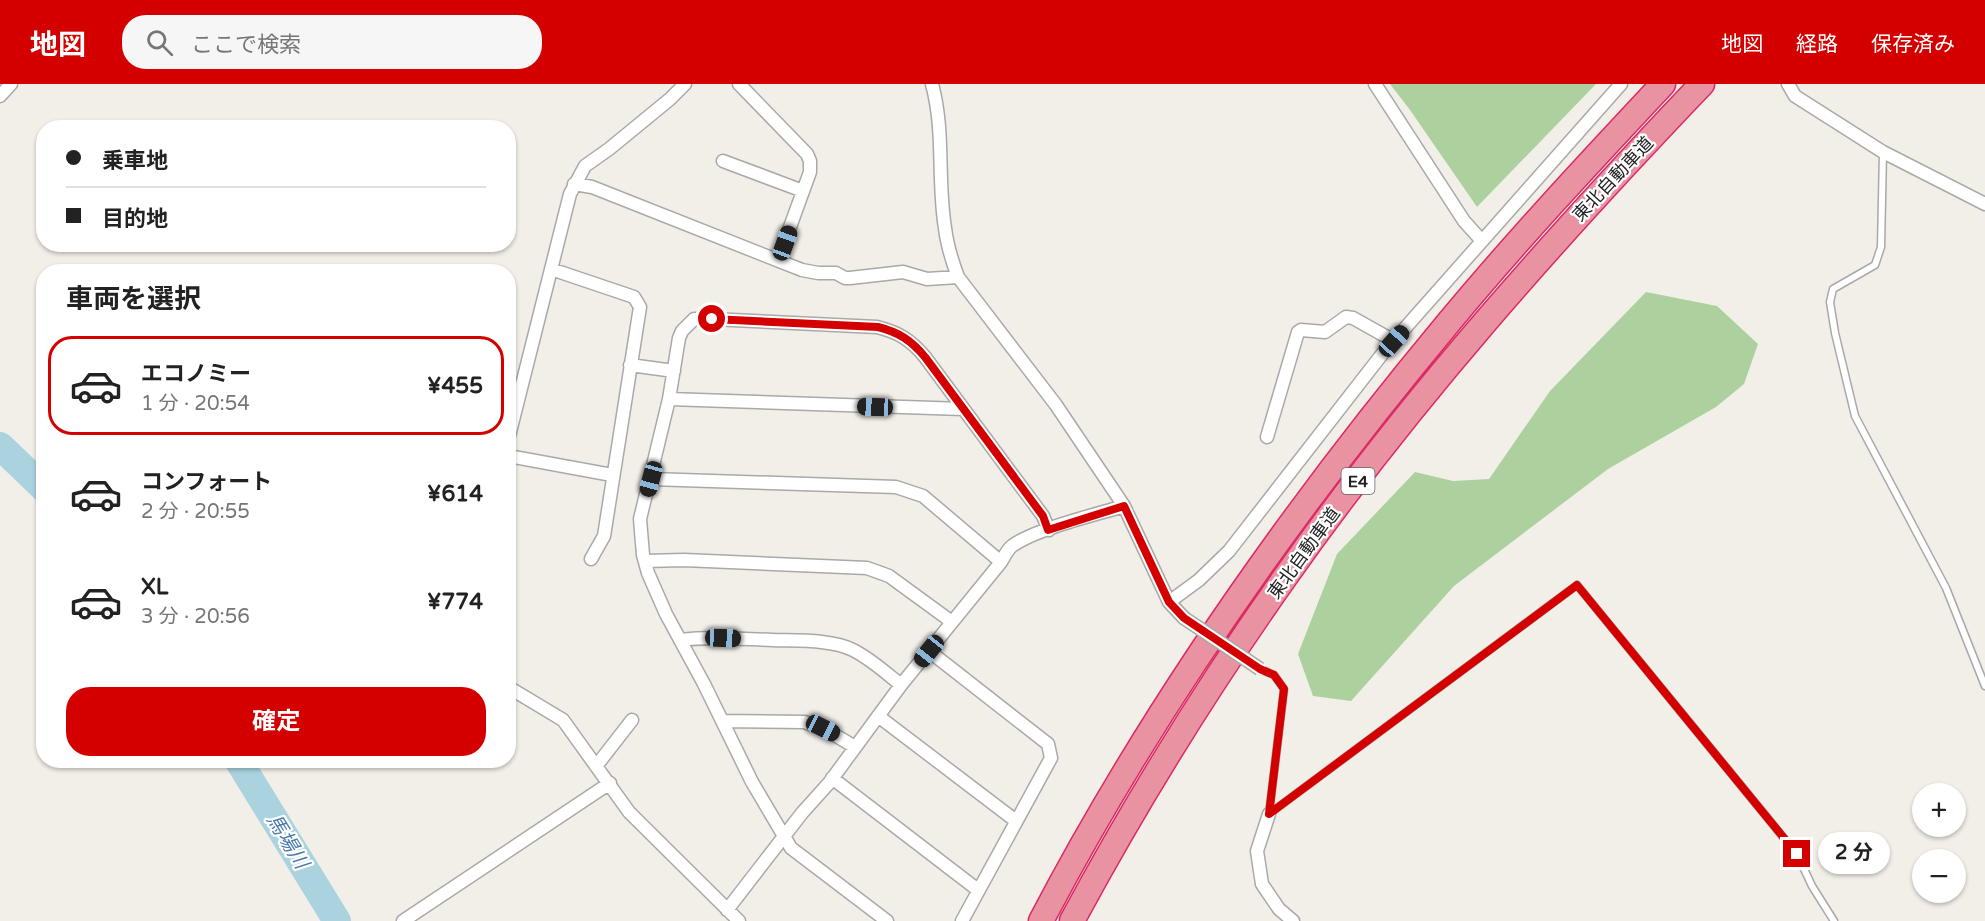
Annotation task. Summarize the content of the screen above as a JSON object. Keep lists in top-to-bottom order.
{
  "streets": {
    "highway": ["東北自動車道", "E4"]
  },
  "water": ["馬場川"],
  "page": {
    "header": "地図",
    "search": "ここで検索",
    "nav": ["地図", "経路", "保存済み"],
    "banner": ["乗車地", "目的地"],
    "heading": "車両を選択",
    "list": [
      {
        "name": "エコノミー",
        "note": "1 分 · 20:54",
        "value": "¥455"
      },
      {
        "name": "コンフォート",
        "note": "2 分 · 20:55",
        "value": "¥614"
      },
      {
        "name": "XL",
        "note": "3 分 · 20:56",
        "value": "¥774"
      }
    ],
    "buttons": "確定",
    "map_buttons": ["+", "−"],
    "bubble": "2 分"
  }
}
